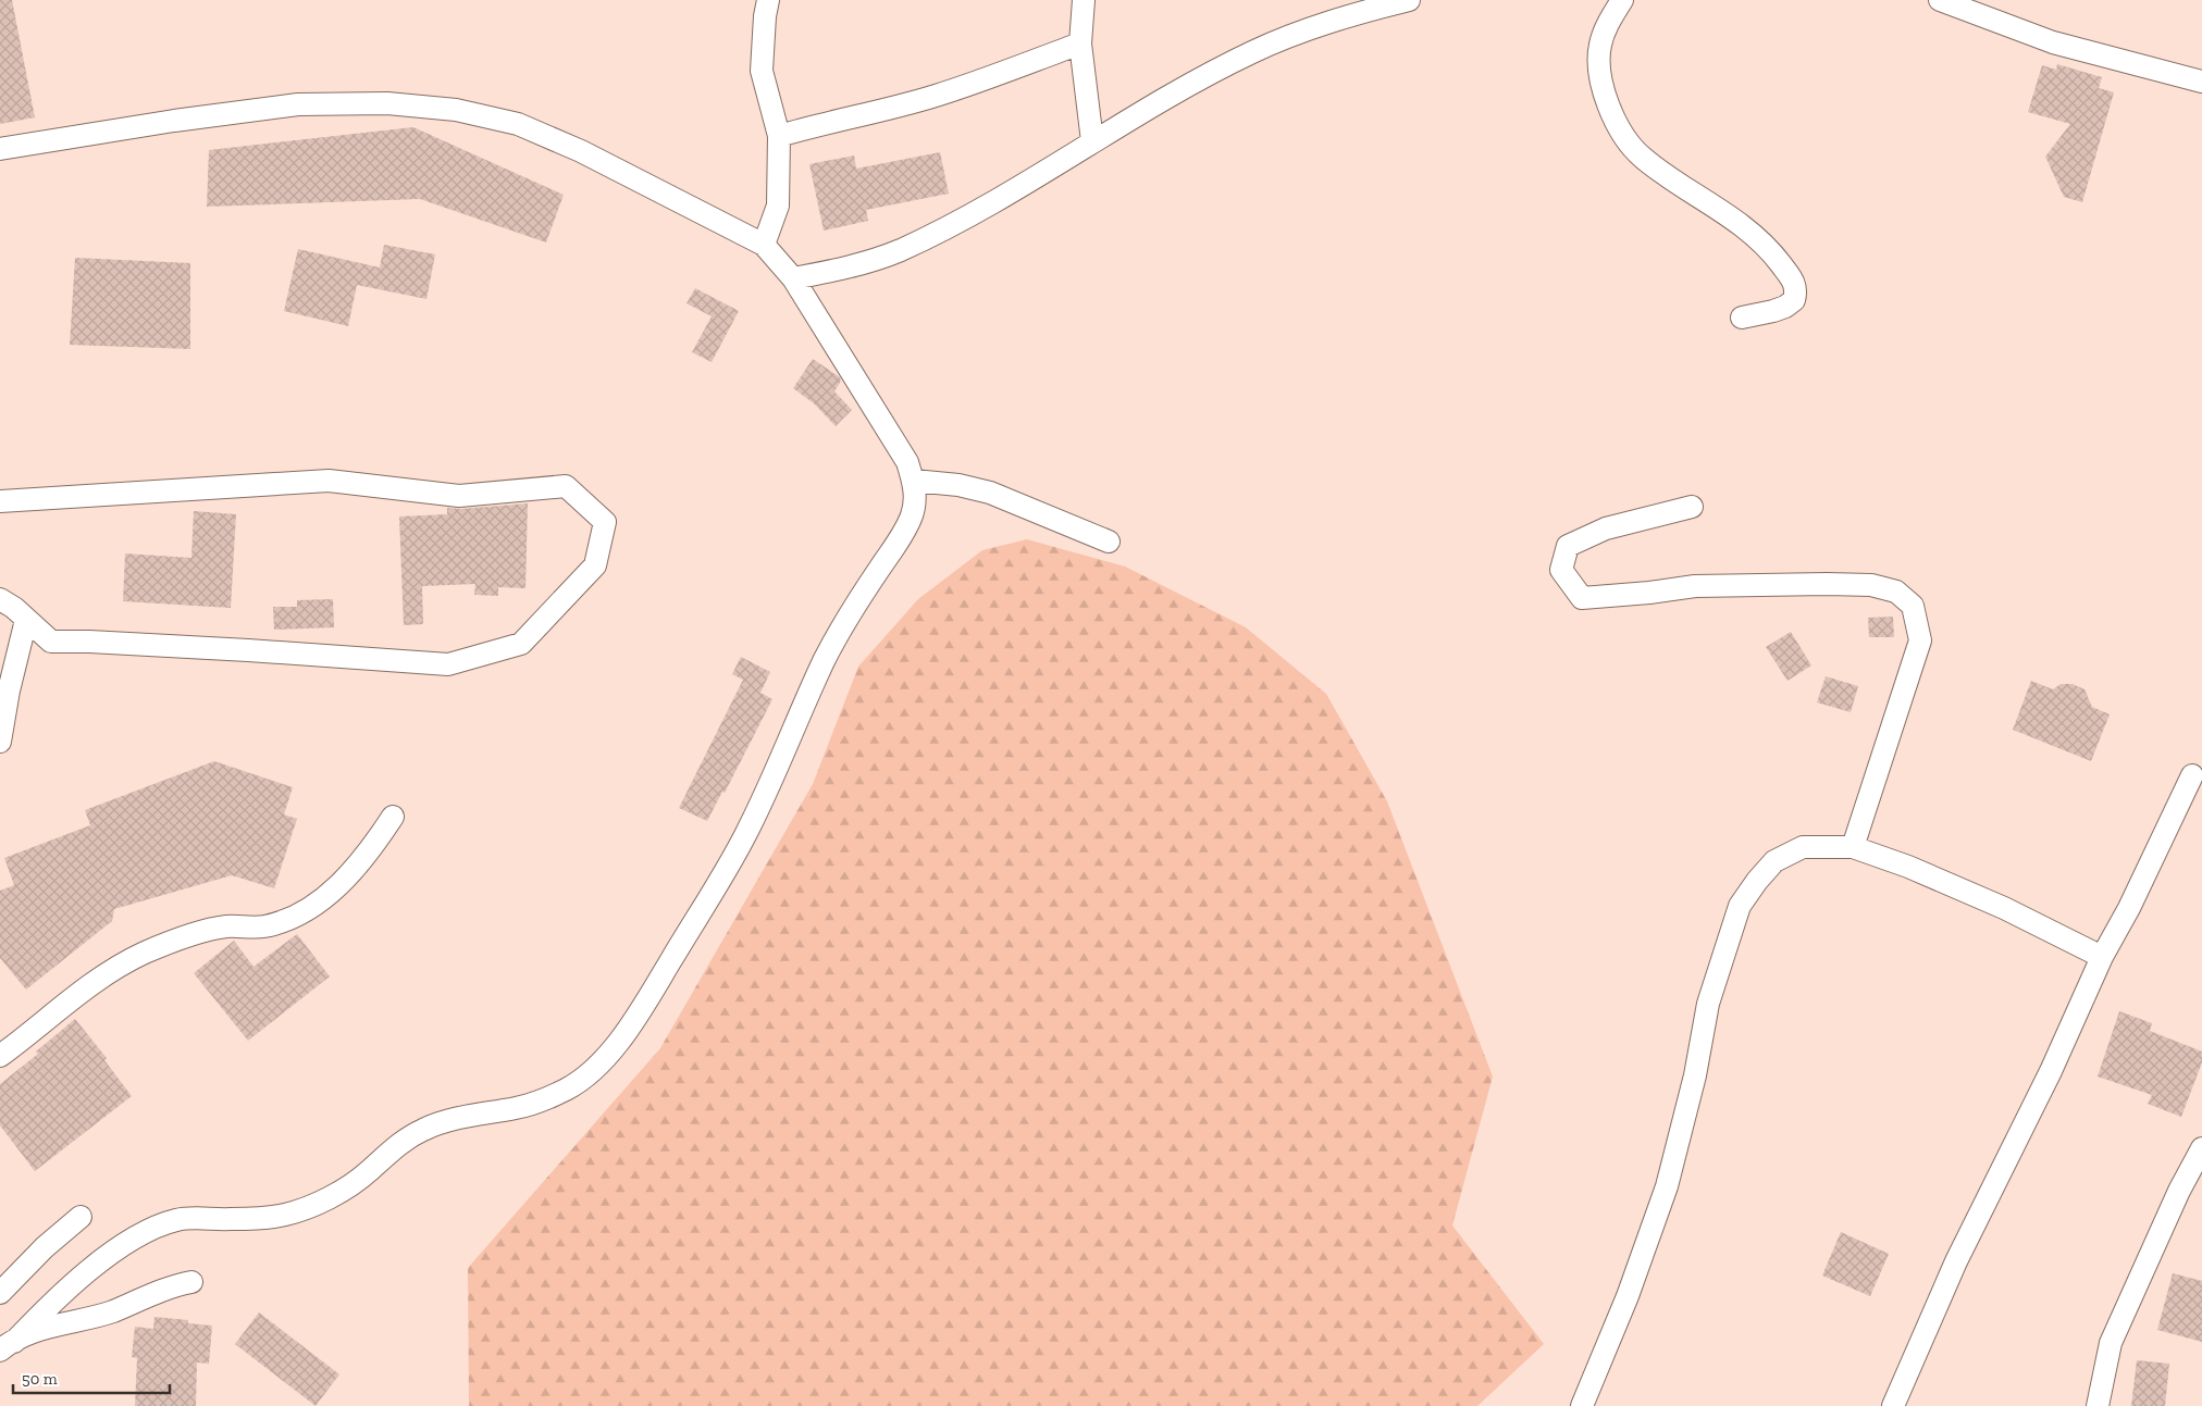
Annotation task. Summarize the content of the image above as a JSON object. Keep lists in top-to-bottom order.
{
  "scale_bar": "50 m"
}
